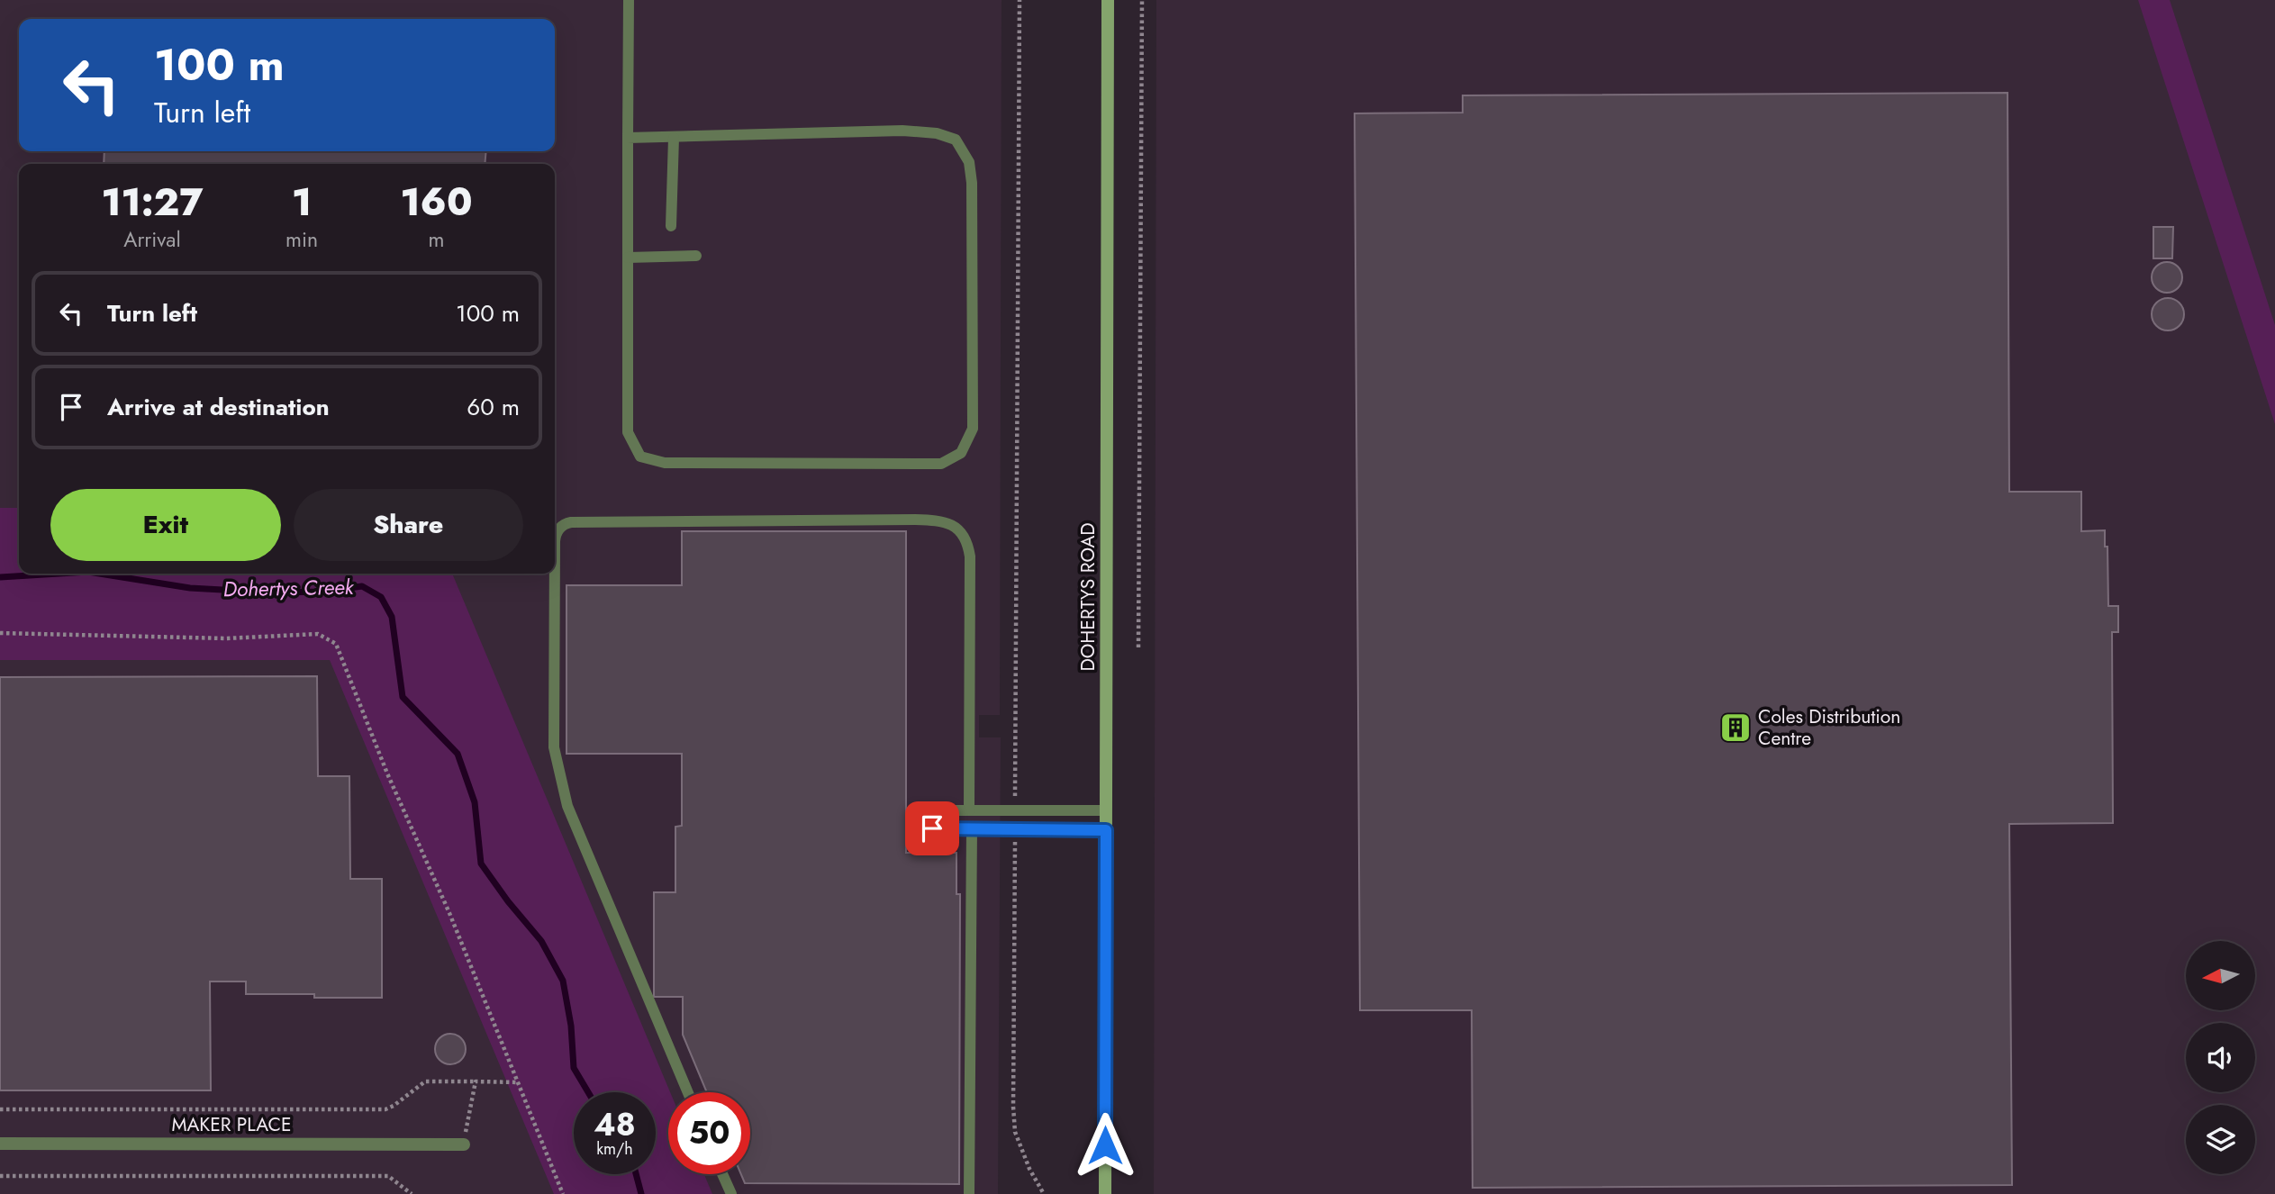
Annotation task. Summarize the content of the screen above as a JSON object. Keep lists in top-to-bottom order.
{
  "streets": {
    "main road": ["DOHERTYS ROAD"],
    "street": ["MAKER PLACE"]
  },
  "water": ["Dohertys Creek"],
  "places": {
    "building": ["Coles Distribution Centre"]
  },
  "north": "left",
  "page": {
    "turn": ["100 m", "Turn left"],
    "eta": [
      "11:27",
      "Arrival",
      "1",
      "min",
      "160",
      "m"
    ],
    "list": [
      {
        "name": "Turn left",
        "value": "100 m"
      },
      {
        "name": "Arrive at destination",
        "value": "60 m"
      }
    ],
    "buttons": ["Exit", "Share"],
    "speed": "48 km/h",
    "limit": "50"
  }
}
